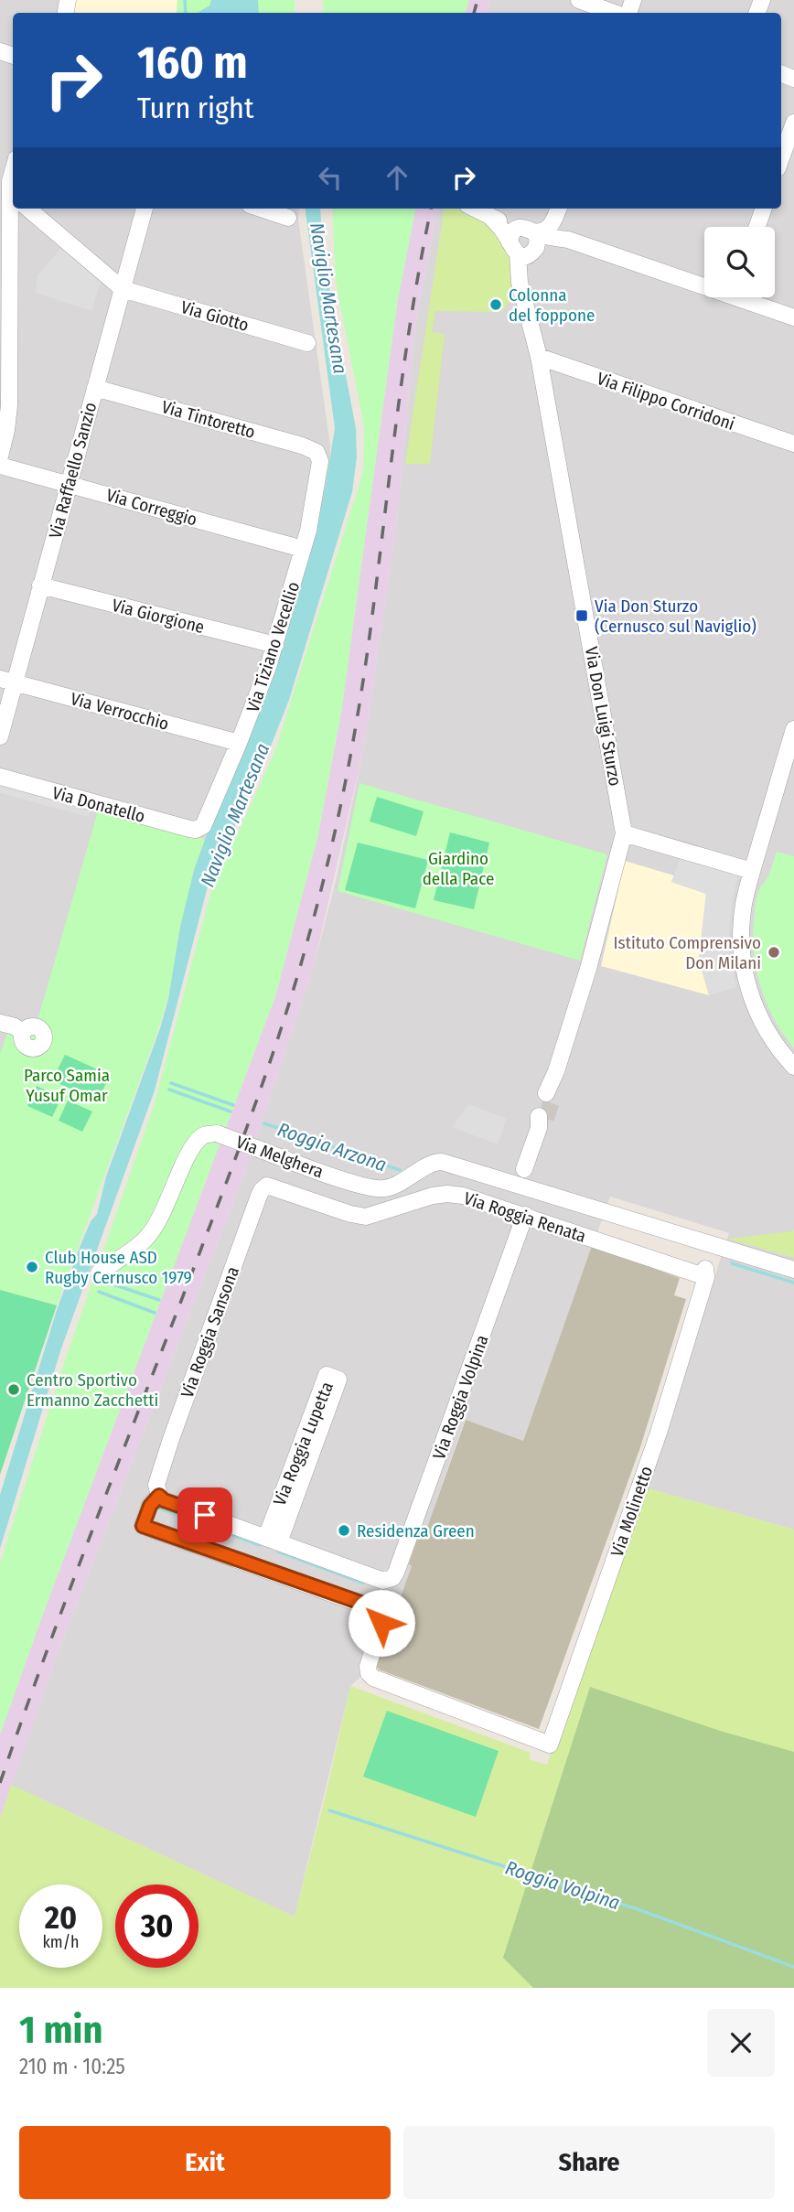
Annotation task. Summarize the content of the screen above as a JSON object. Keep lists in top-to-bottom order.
{
  "streets": {
    "street": [
      "Via Giotto",
      "Via Filippo Corridoni",
      "Via Tintoretto",
      "Via Raffaello Sanzio",
      "Via Correggio",
      "Via Giorgione",
      "Via Tiziano Vecellio",
      "Via Verrocchio",
      "Via Don Luigi Sturzo",
      "Via Donatello",
      "Via Melghera",
      "Via Roggia Renata",
      "Via Roggia Sansona",
      "Via Roggia Volpina",
      "Via Roggia Lupetta",
      "Via Molinetto"
    ]
  },
  "crossings": [
    ["Via Giotto", "Via Raffaello Sanzio"],
    ["Via Filippo Corridoni", "Via Don Luigi Sturzo"],
    ["Via Tintoretto", "Via Raffaello Sanzio"],
    ["Via Tintoretto", "Via Tiziano Vecellio"],
    ["Via Raffaello Sanzio", "Via Correggio"],
    ["Via Raffaello Sanzio", "Via Giorgione"],
    ["Via Raffaello Sanzio", "Via Verrocchio"],
    ["Via Correggio", "Via Tiziano Vecellio"],
    ["Via Giorgione", "Via Tiziano Vecellio"],
    ["Via Tiziano Vecellio", "Via Verrocchio"],
    ["Via Tiziano Vecellio", "Via Donatello"],
    ["Via Melghera", "Via Molinetto"],
    ["Via Roggia Renata", "Via Roggia Sansona"],
    ["Via Roggia Renata", "Via Roggia Volpina"],
    ["Via Roggia Renata", "Via Molinetto"],
    ["Via Roggia Sansona", "Via Molinetto"],
    ["Via Roggia Volpina", "Via Roggia Lupetta"]
  ],
  "water": ["Naviglio Martesana", "Roggia Arzona", "Roggia Volpina"],
  "parks": ["Giardino della Pace", "Parco Samia Yusuf Omar"],
  "places": {
    "other": [
      "Colonna del foppone",
      "Istituto Comprensivo Don Milani",
      "Club House ASD Rugby Cernusco 1979",
      "Centro Sportivo Ermanno Zacchetti",
      "Residenza Green"
    ],
    "transit": ["Via Don Sturzo (Cernusco sul Naviglio)"]
  },
  "page": {
    "turn": ["160 m", "Turn right"],
    "speed": "20 km/h",
    "limit": "30",
    "heading": ["1 min", "210 m · 10:25"],
    "buttons": ["Exit", "Share"]
  }
}
